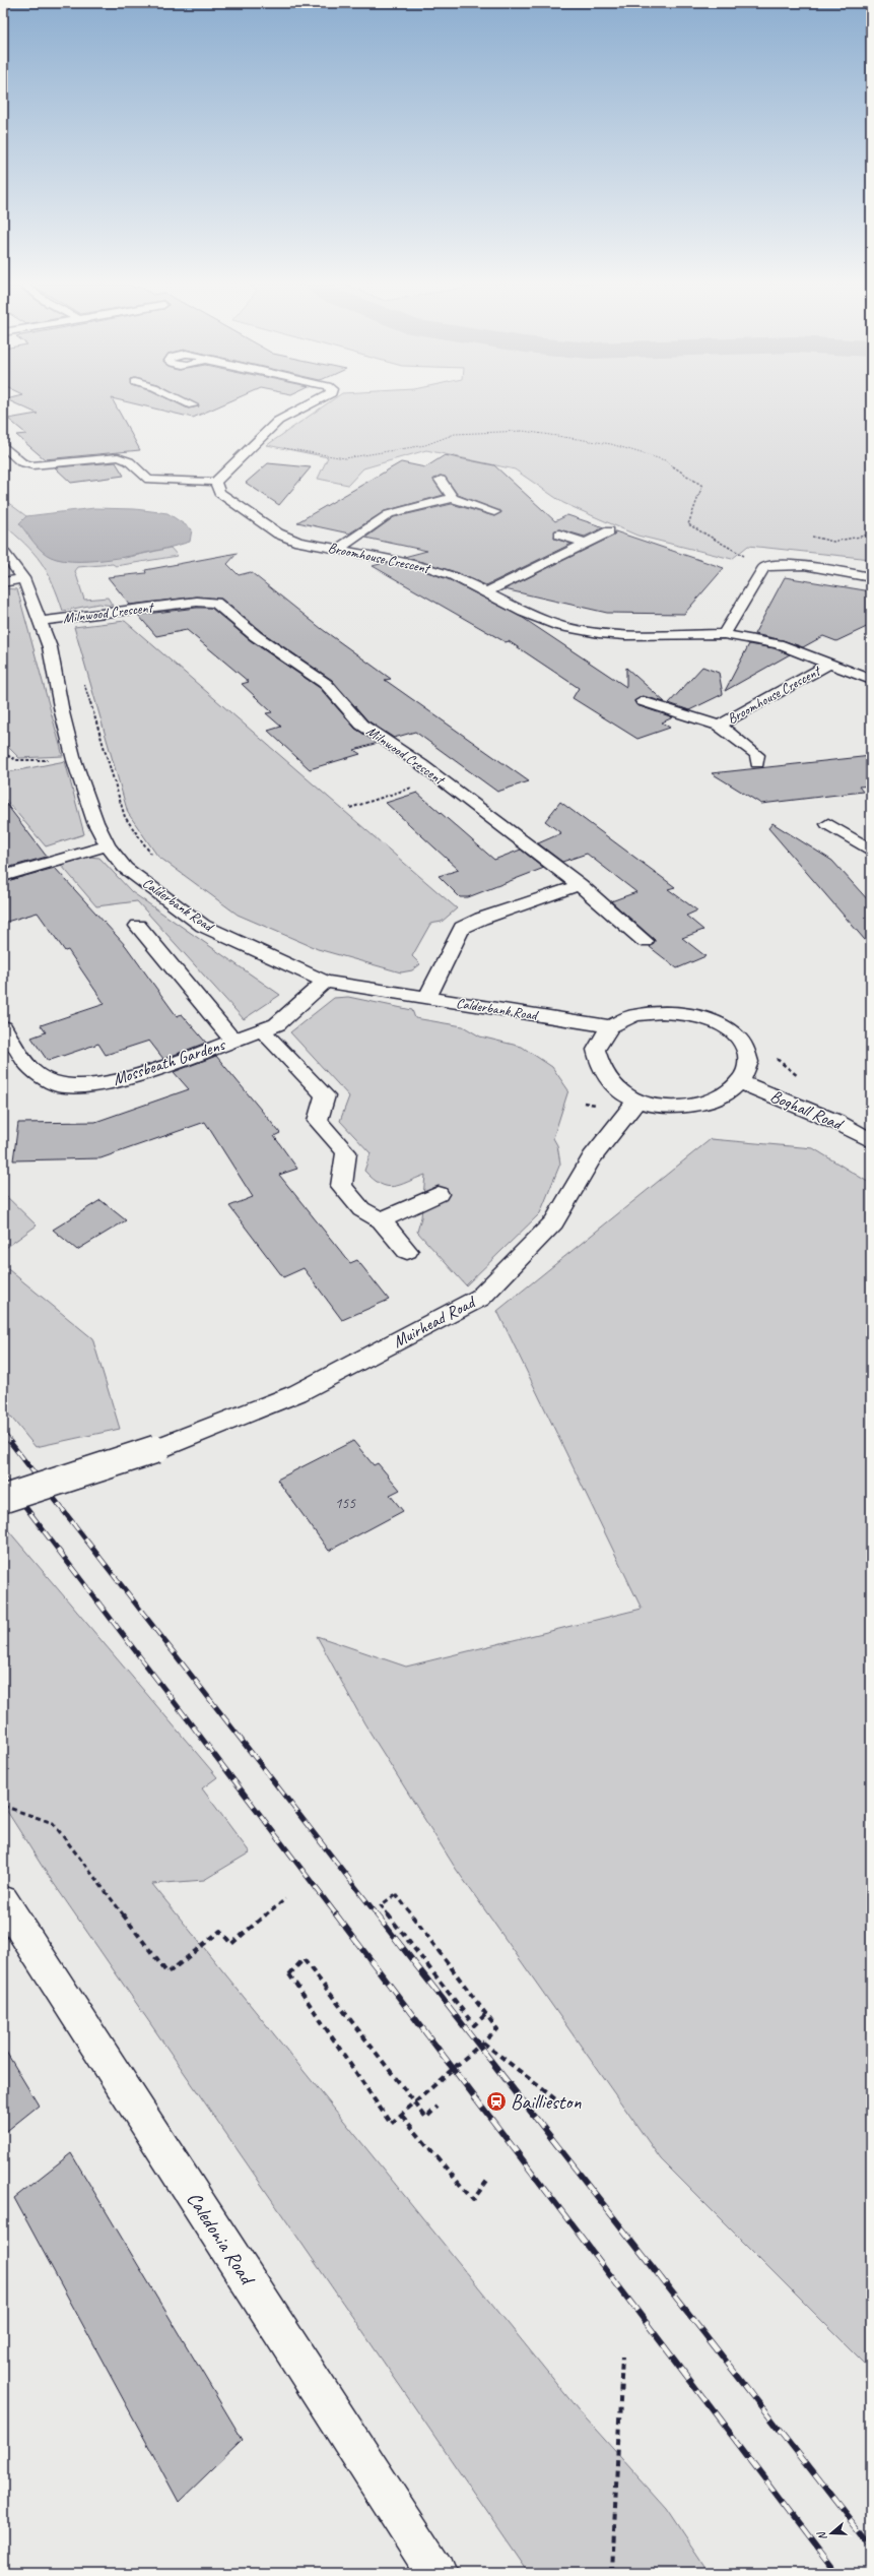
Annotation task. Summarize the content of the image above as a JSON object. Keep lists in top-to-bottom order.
{
  "streets": {
    "street": [
      "Broomhouse Crescent",
      "Milnwood Crescent",
      "Calderbank Road",
      "Mossbeath Gardens",
      "Boghall Road",
      "Muirhead Road",
      "Caledonia Road"
    ]
  },
  "crossings": [
    ["Milnwood Crescent", "Calderbank Road"],
    ["Calderbank Road", "Mossbeath Gardens"],
    ["Calderbank Road", "Boghall Road"],
    ["Calderbank Road", "Muirhead Road"],
    ["Boghall Road", "Muirhead Road"]
  ],
  "places": {
    "station": ["Baillieston"]
  },
  "house_numbers": ["155"],
  "north": "left"
}
